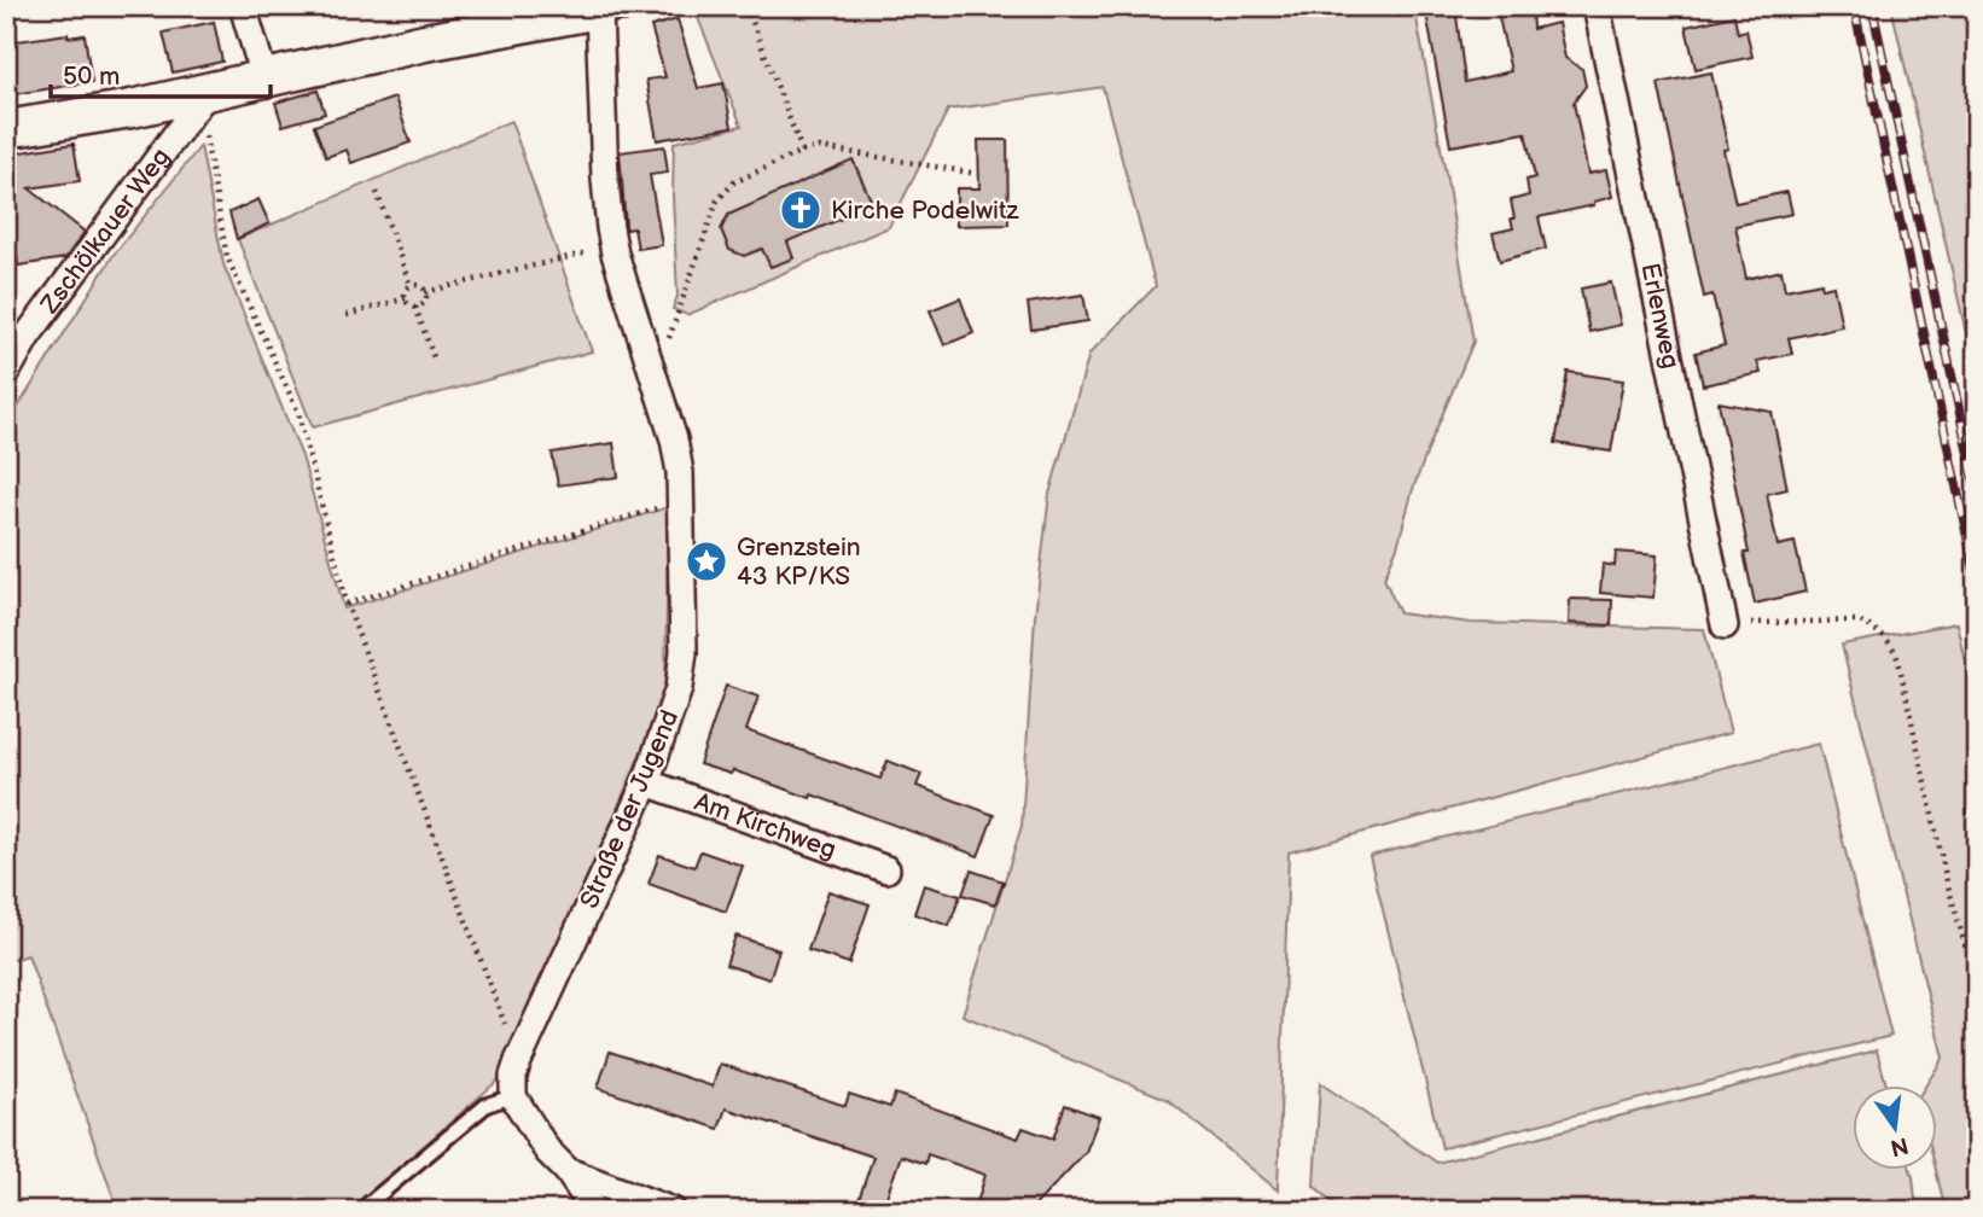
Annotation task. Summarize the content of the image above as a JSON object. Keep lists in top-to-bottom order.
{
  "streets": {
    "street": [
      "Zschölkauer Weg",
      "Erlenweg",
      "Straße der Jugend",
      "Am Kirchweg"
    ]
  },
  "crossings": [
    ["Straße der Jugend", "Am Kirchweg"]
  ],
  "places": {
    "church": ["Kirche Podelwitz"],
    "place": ["Grenzstein 43 KP/KS"]
  },
  "scale_bar": "50 m",
  "north": "bottom"
}
